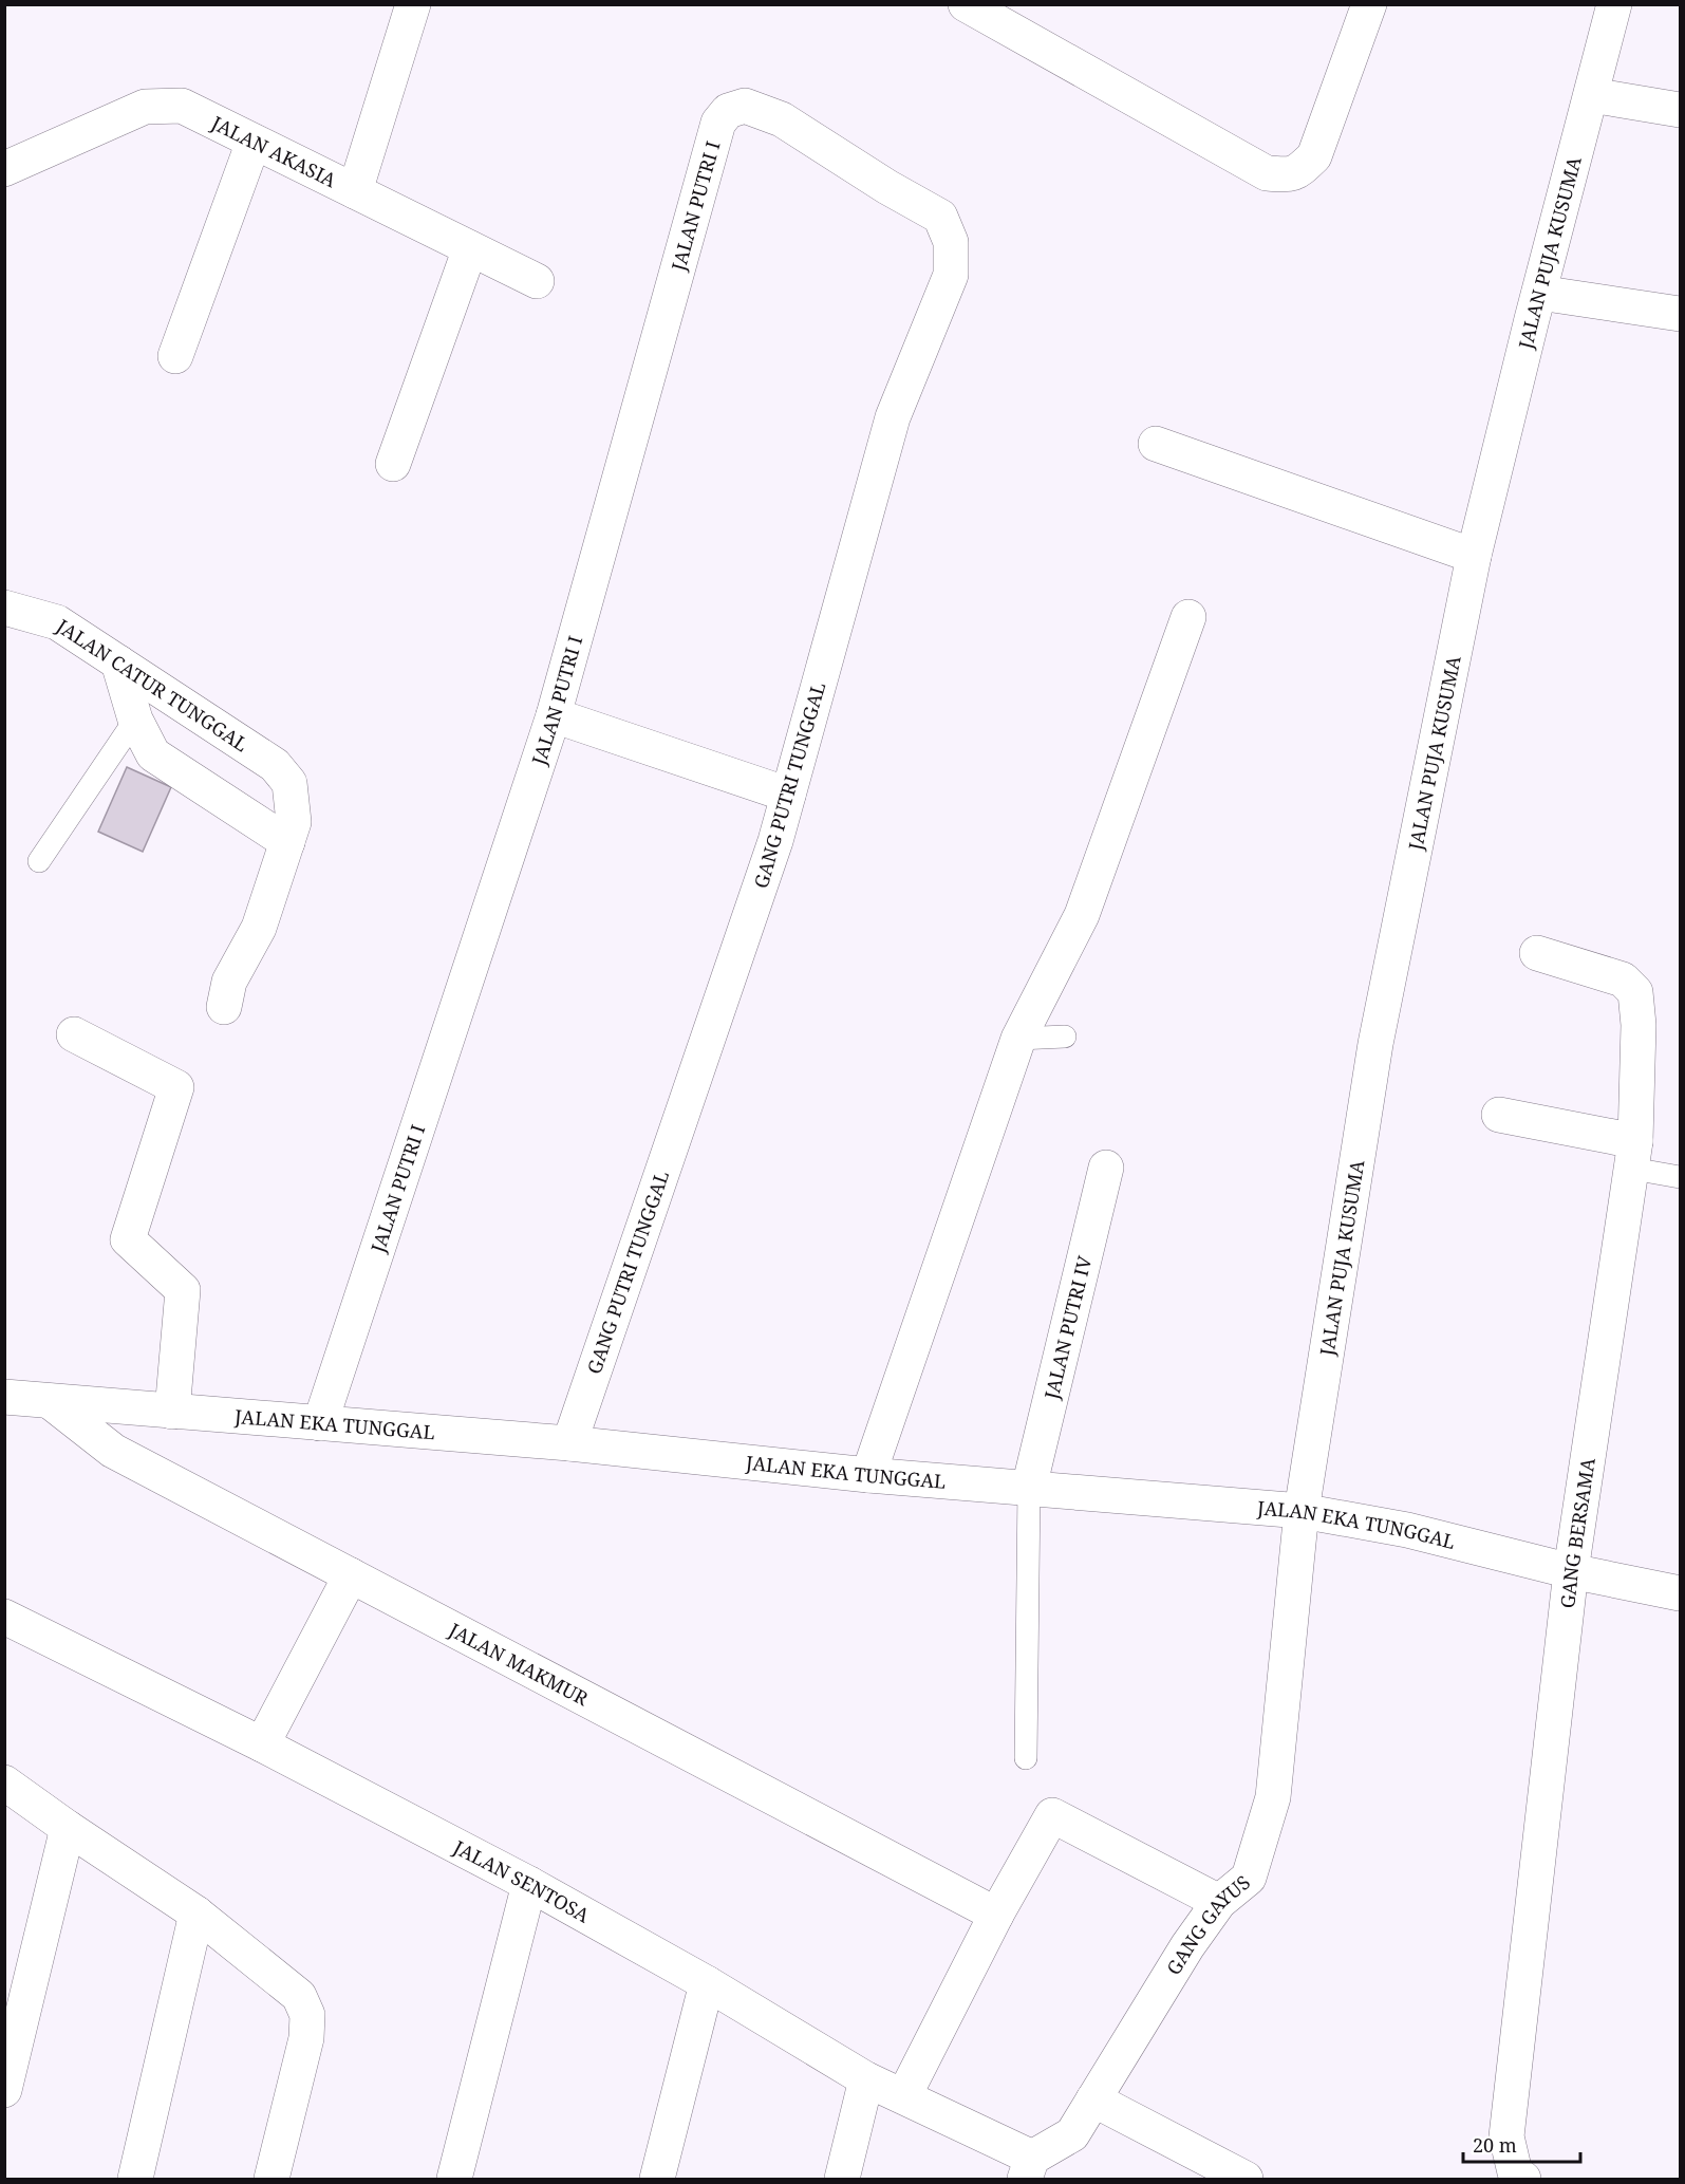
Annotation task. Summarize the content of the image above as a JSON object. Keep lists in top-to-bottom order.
{
  "streets": {
    "street": [
      "JALAN AKASIA",
      "JALAN PUTRI I",
      "JALAN PUJA KUSUMA",
      "JALAN CATUR TUNGGAL",
      "GANG PUTRI TUNGGAL",
      "JALAN PUTRI IV",
      "JALAN EKA TUNGGAL",
      "GANG BERSAMA",
      "JALAN MAKMUR",
      "JALAN SENTOSA",
      "GANG GAYUS"
    ]
  },
  "crossings": [
    ["JALAN PUTRI I", "GANG PUTRI TUNGGAL"],
    ["JALAN PUTRI I", "JALAN EKA TUNGGAL"],
    ["JALAN PUJA KUSUMA", "JALAN EKA TUNGGAL"],
    ["JALAN PUJA KUSUMA", "GANG GAYUS"],
    ["GANG PUTRI TUNGGAL", "JALAN EKA TUNGGAL"],
    ["JALAN PUTRI IV", "JALAN EKA TUNGGAL"],
    ["JALAN EKA TUNGGAL", "GANG BERSAMA"],
    ["JALAN EKA TUNGGAL", "JALAN MAKMUR"],
    ["JALAN EKA TUNGGAL", "GANG GAYUS"],
    ["JALAN SENTOSA", "GANG GAYUS"]
  ],
  "scale_bar": "20 m"
}
